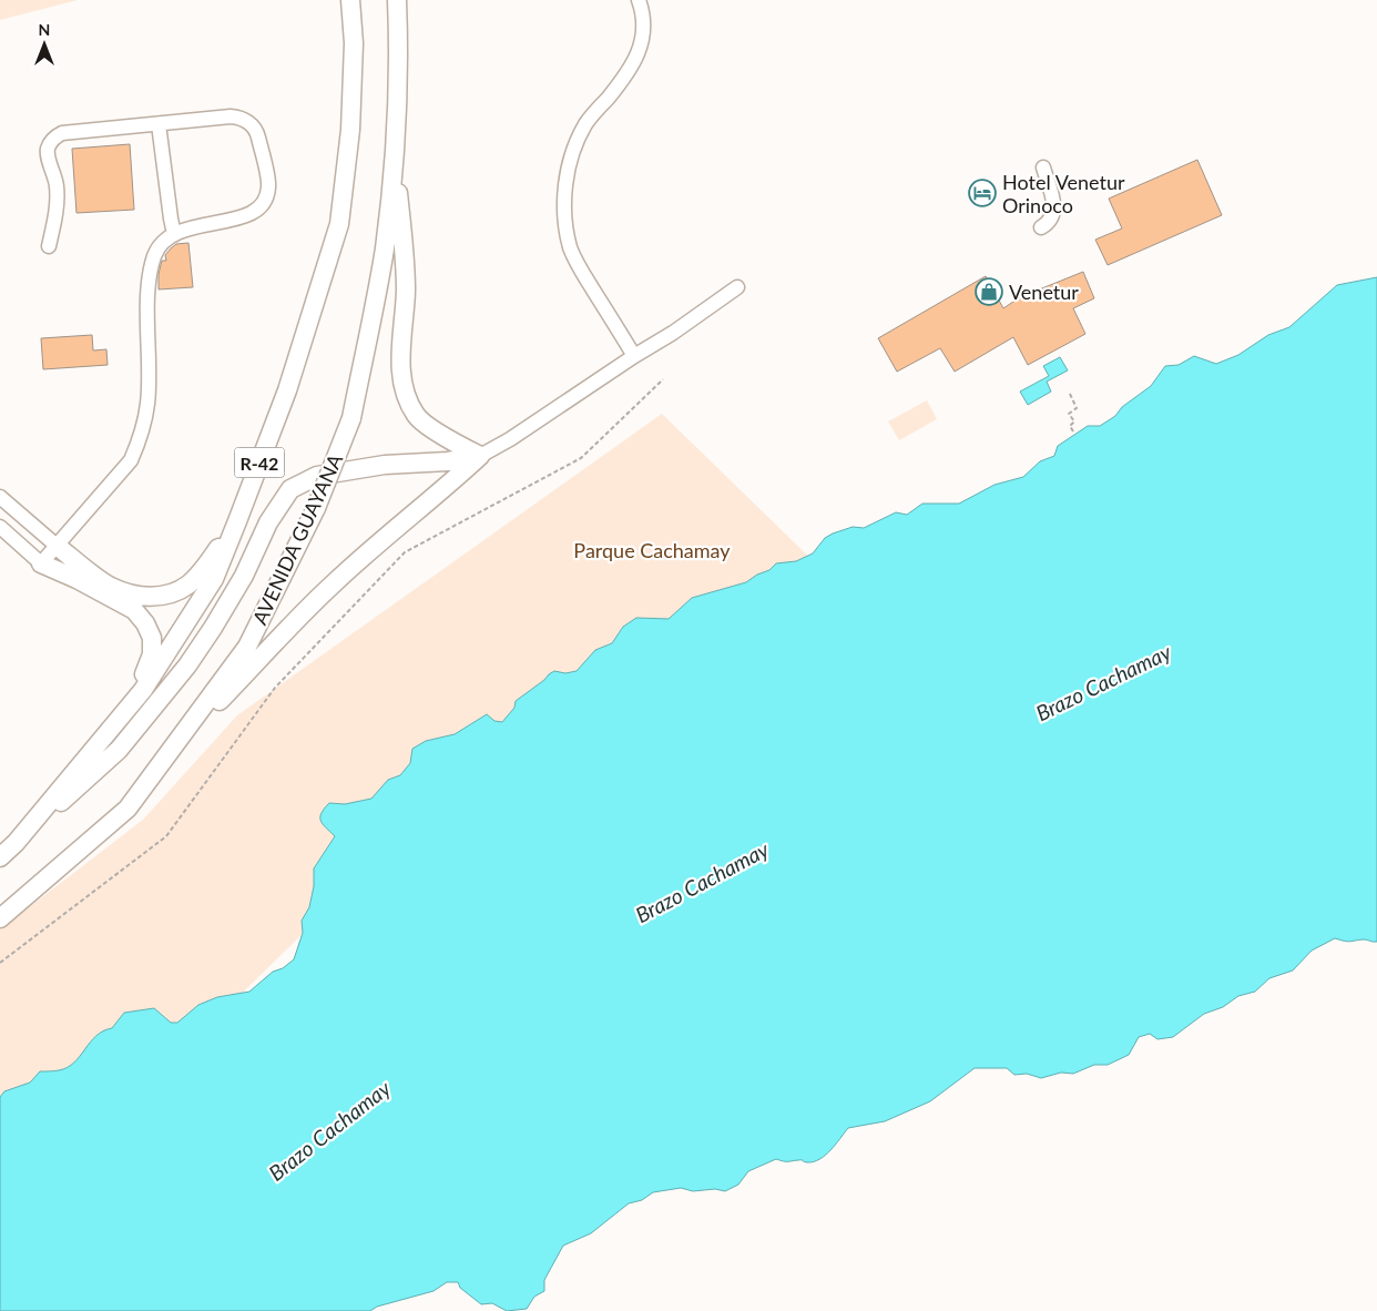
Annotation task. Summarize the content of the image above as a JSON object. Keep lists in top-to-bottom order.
{
  "streets": {
    "main road": ["R-42", "AVENIDA GUAYANA"]
  },
  "water": ["Brazo Cachamay"],
  "parks": ["Parque Cachamay"],
  "places": {
    "hotel": ["Hotel Venetur Orinoco"],
    "shop": ["Venetur"]
  },
  "north": "top"
}
